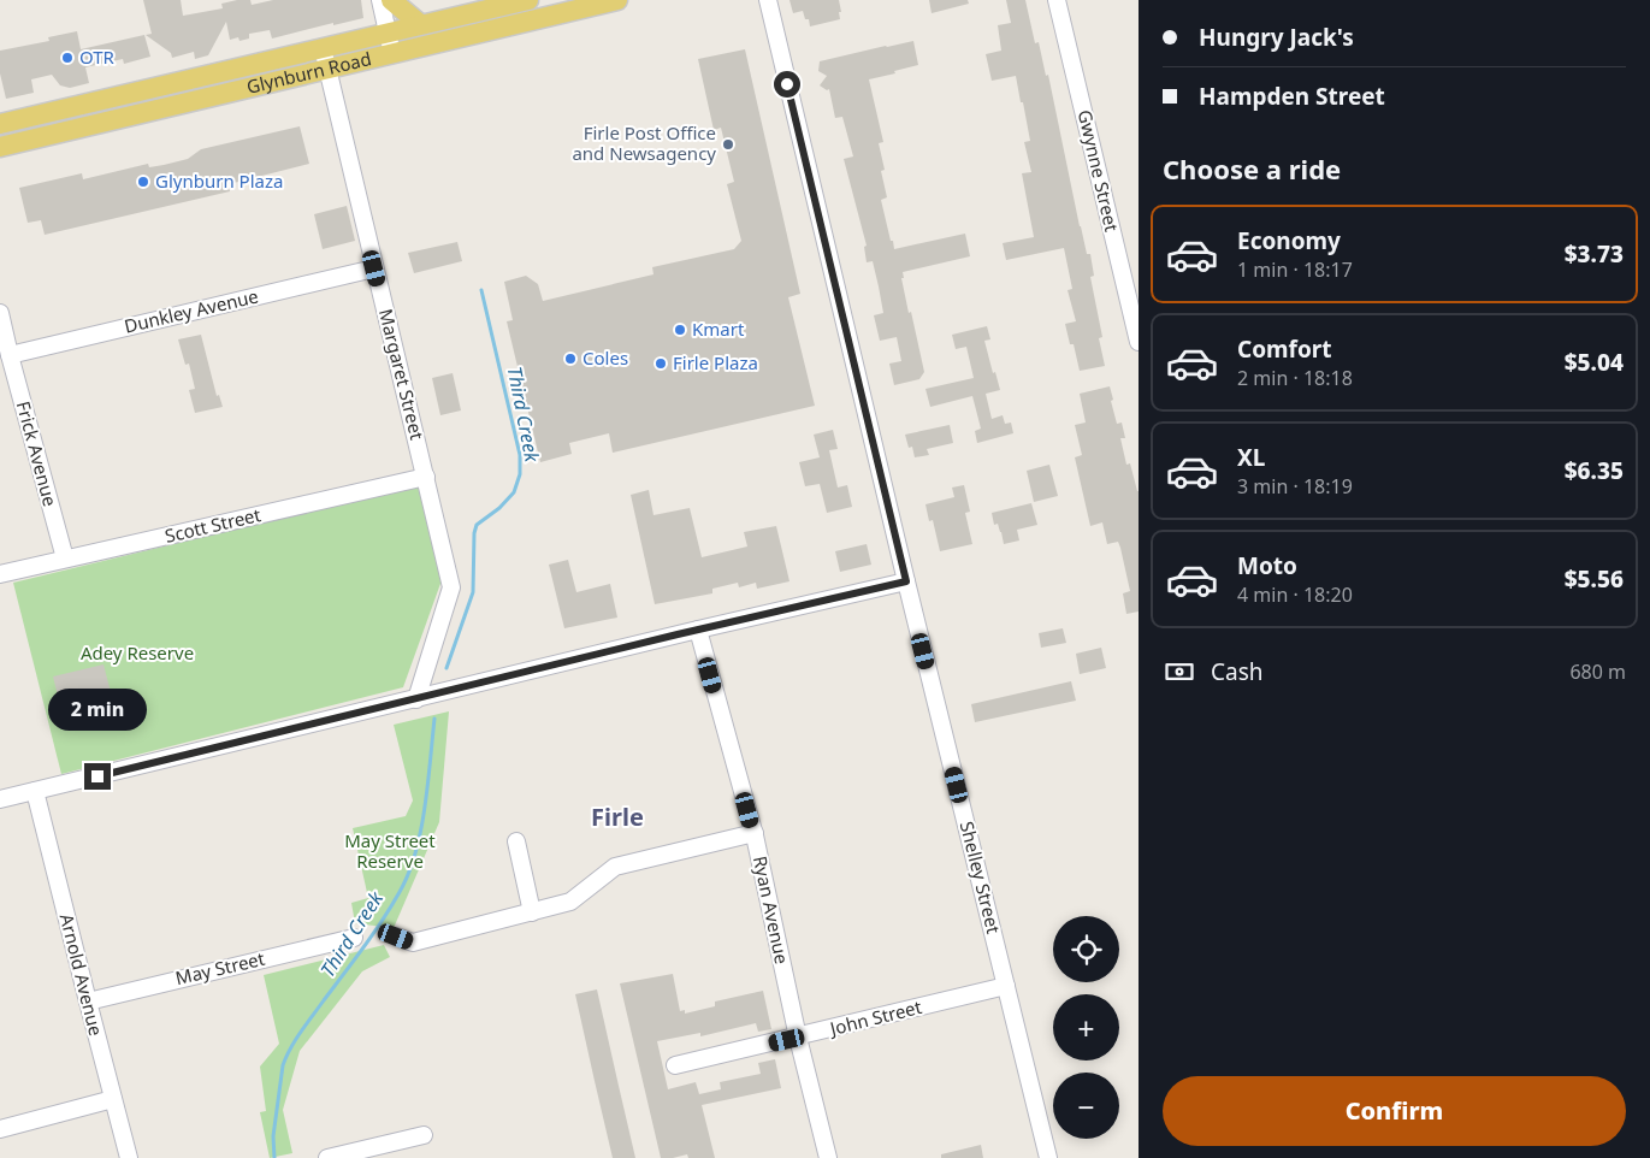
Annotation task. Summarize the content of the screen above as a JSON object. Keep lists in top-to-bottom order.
{
  "streets": {
    "main road": ["Glynburn Road"],
    "street": [
      "Gwynne Street",
      "Dunkley Avenue",
      "Margaret Street",
      "Frick Avenue",
      "Scott Street",
      "Shelley Street",
      "Ryan Avenue",
      "May Street",
      "Arnold Avenue",
      "John Street"
    ]
  },
  "crossings": [
    ["Glynburn Road", "Margaret Street"],
    ["Dunkley Avenue", "Margaret Street"],
    ["Dunkley Avenue", "Frick Avenue"],
    ["Margaret Street", "Scott Street"],
    ["Frick Avenue", "Scott Street"],
    ["Shelley Street", "John Street"],
    ["Ryan Avenue", "John Street"],
    ["May Street", "Arnold Avenue"]
  ],
  "districts": ["Firle"],
  "water": ["Third Creek"],
  "parks": ["Adey Reserve", "May Street Reserve"],
  "places": [
    "OTR",
    "Firle Post Office and Newsagency",
    "Glynburn Plaza",
    "Kmart",
    "Coles",
    "Firle Plaza"
  ],
  "page": {
    "banner": ["Hungry Jack's", "Hampden Street"],
    "heading": "Choose a ride",
    "list": [
      {
        "name": "Economy",
        "note": "1 min · 18:17",
        "value": "$3.73"
      },
      {
        "name": "Comfort",
        "note": "2 min · 18:18",
        "value": "$5.04"
      },
      {
        "name": "XL",
        "note": "3 min · 18:19",
        "value": "$6.35"
      },
      {
        "name": "Moto",
        "note": "4 min · 18:20",
        "value": "$5.56"
      }
    ],
    "pay": ["Cash", "680 m"],
    "bubble": "2 min",
    "map_buttons": ["+", "−"],
    "buttons": "Confirm"
  }
}
